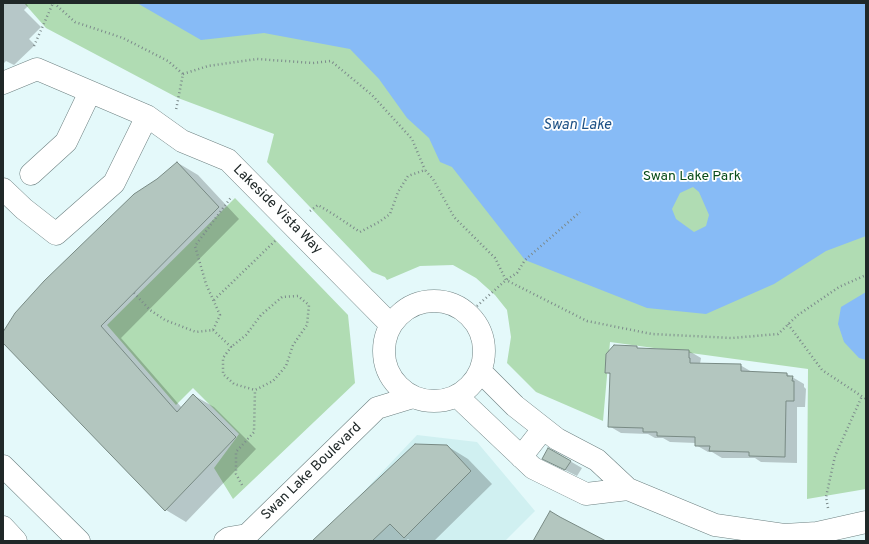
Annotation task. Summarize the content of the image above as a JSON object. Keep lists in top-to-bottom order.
{
  "streets": {
    "street": ["Lakeside Vista Way", "Swan Lake Boulevard"]
  },
  "crossings": [
    ["Lakeside Vista Way", "Swan Lake Boulevard"]
  ],
  "water": ["Swan Lake"],
  "parks": ["Swan Lake Park"]
}
